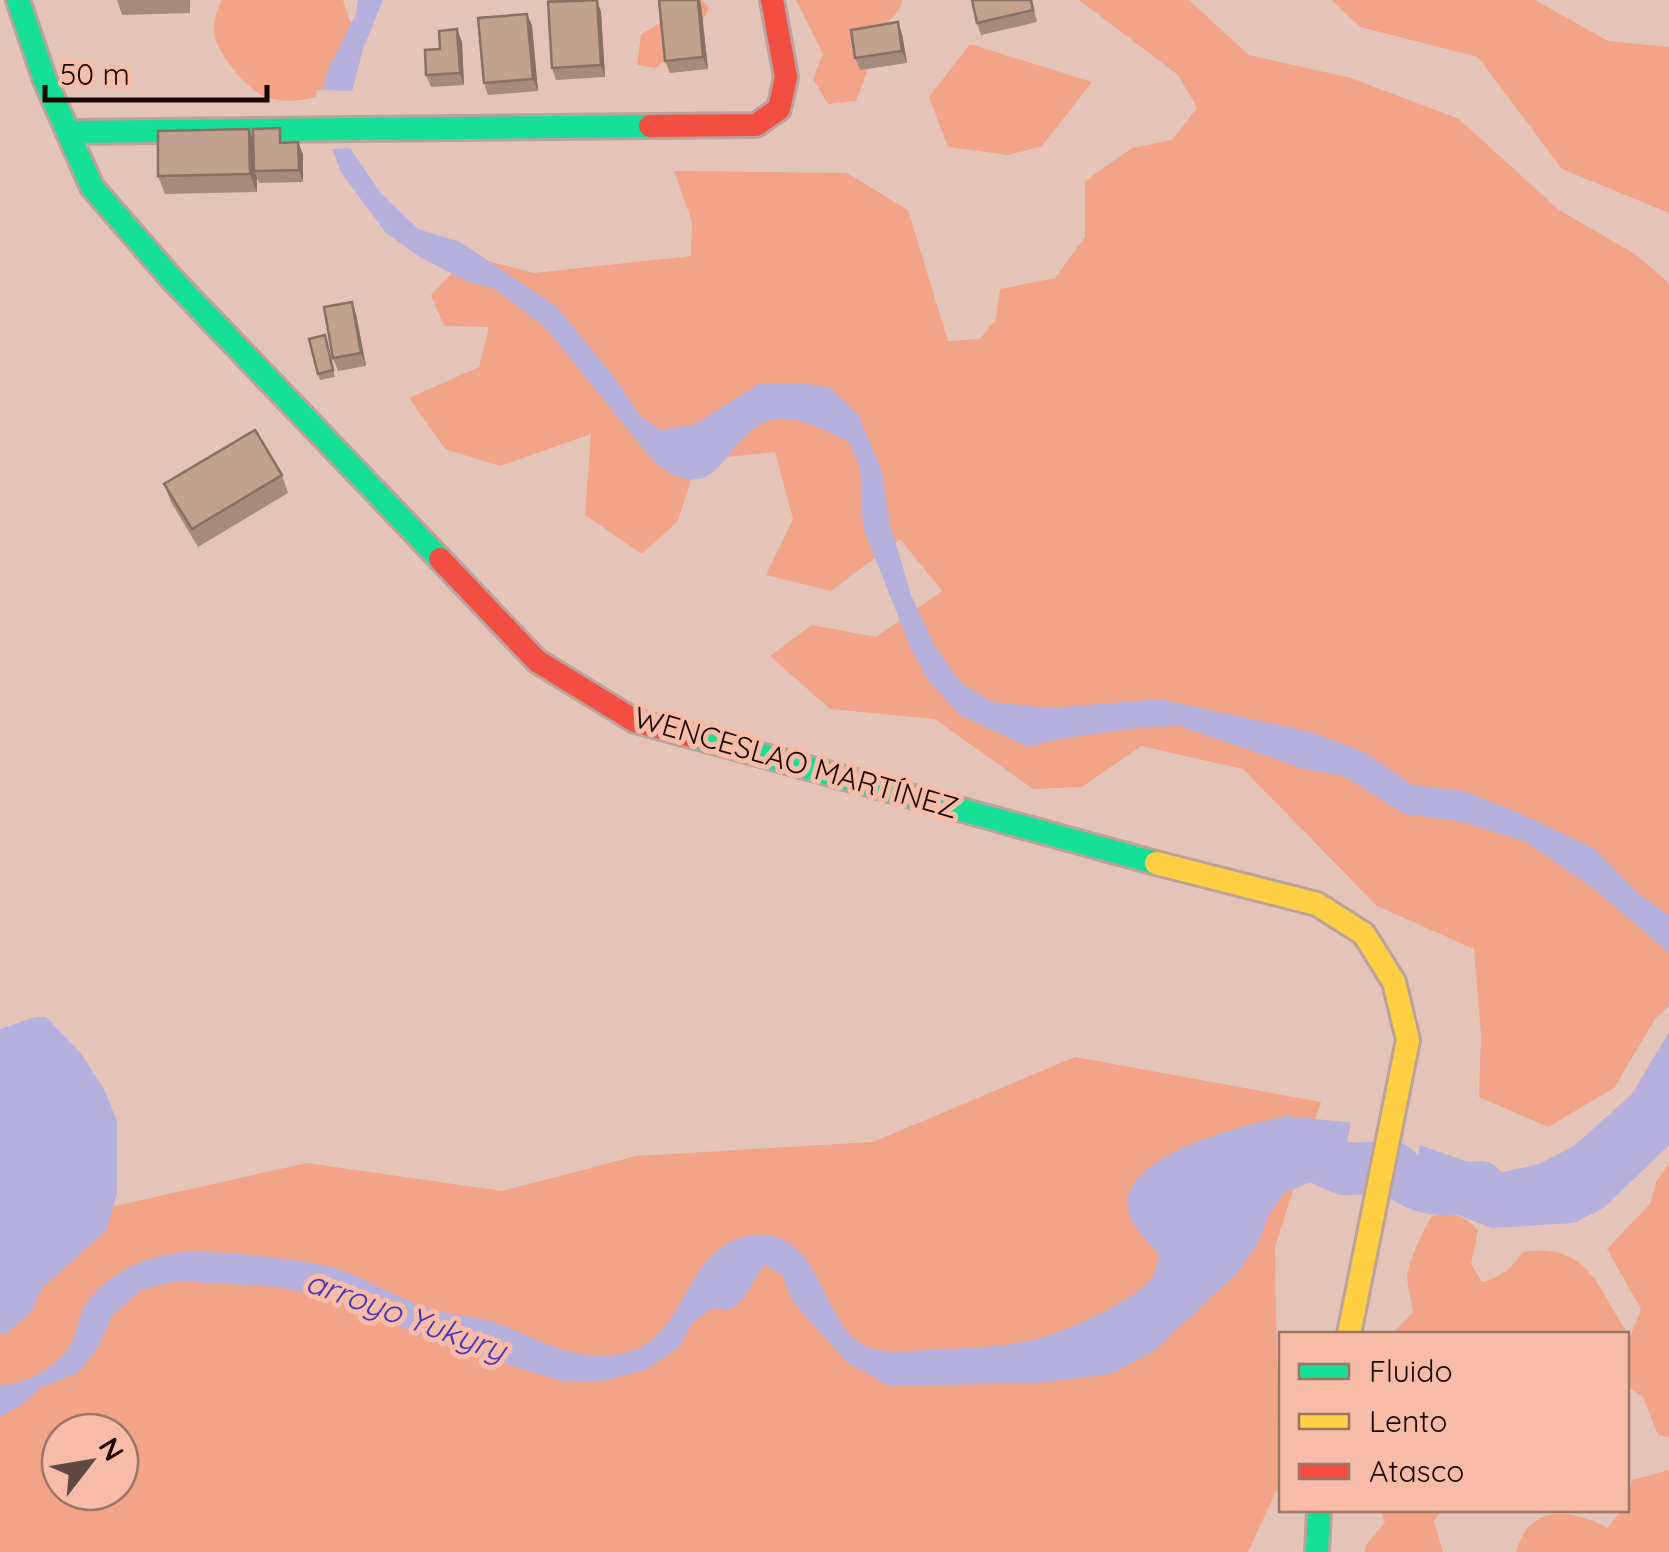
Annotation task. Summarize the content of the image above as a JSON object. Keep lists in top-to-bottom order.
{
  "streets": {
    "main road": ["WENCESLAO MARTÍNEZ"]
  },
  "water": ["arroyo Yukyry"],
  "legend": ["Fluido", "Lento", "Atasco"],
  "scale_bar": "50 m",
  "north": "top right"
}
